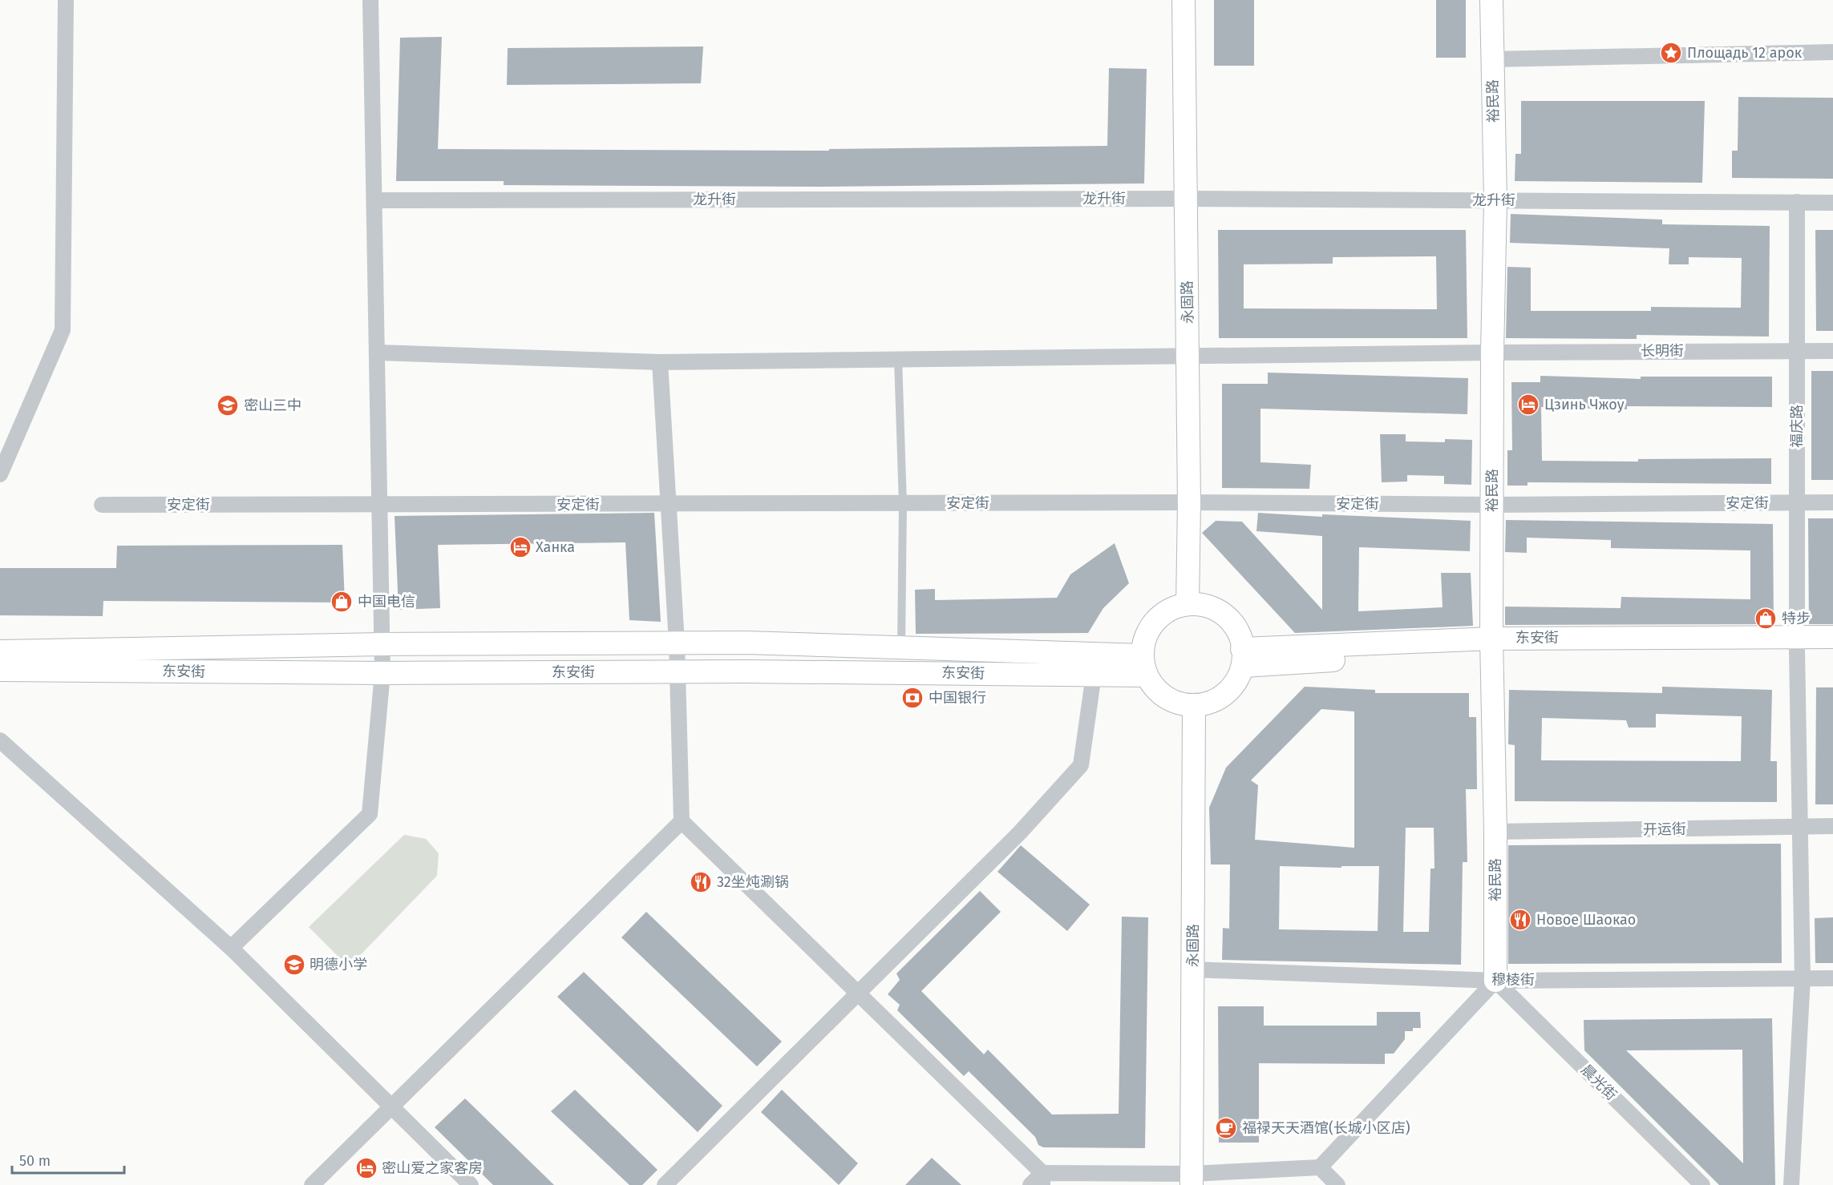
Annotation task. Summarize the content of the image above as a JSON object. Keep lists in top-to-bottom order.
{
  "streets": {
    "main road": ["裕民路", "永固路", "东安街"],
    "street": [
      "龙升街",
      "长明街",
      "福庆路",
      "安定街",
      "开运街",
      "穆棱街",
      "晨光街"
    ]
  },
  "crossings": [
    ["裕民路", "龙升街"],
    ["裕民路", "长明街"],
    ["裕民路", "安定街"],
    ["裕民路", "东安街"],
    ["裕民路", "开运街"],
    ["裕民路", "穆棱街"],
    ["裕民路", "晨光街"],
    ["龙升街", "永固路"],
    ["龙升街", "福庆路"],
    ["永固路", "长明街"],
    ["永固路", "安定街"],
    ["永固路", "东安街"],
    ["永固路", "穆棱街"],
    ["长明街", "福庆路"],
    ["福庆路", "安定街"],
    ["福庆路", "东安街"],
    ["福庆路", "开运街"],
    ["福庆路", "穆棱街"],
    ["穆棱街", "晨光街"]
  ],
  "places": {
    "place": ["Площадь 12 арок"],
    "hotel": ["Цзинь Чжоу", "Ханка", "密山爱之家客房"],
    "school or university": ["密山三中", "明德小学"],
    "shop": ["中国电信", "特步"],
    "bank": ["中国银行"],
    "restaurant": ["32坐炖涮锅", "Новое Шаокао"],
    "cafe": ["福禄天天酒馆(长城小区店)"]
  },
  "scale_bar": "50 m"
}
